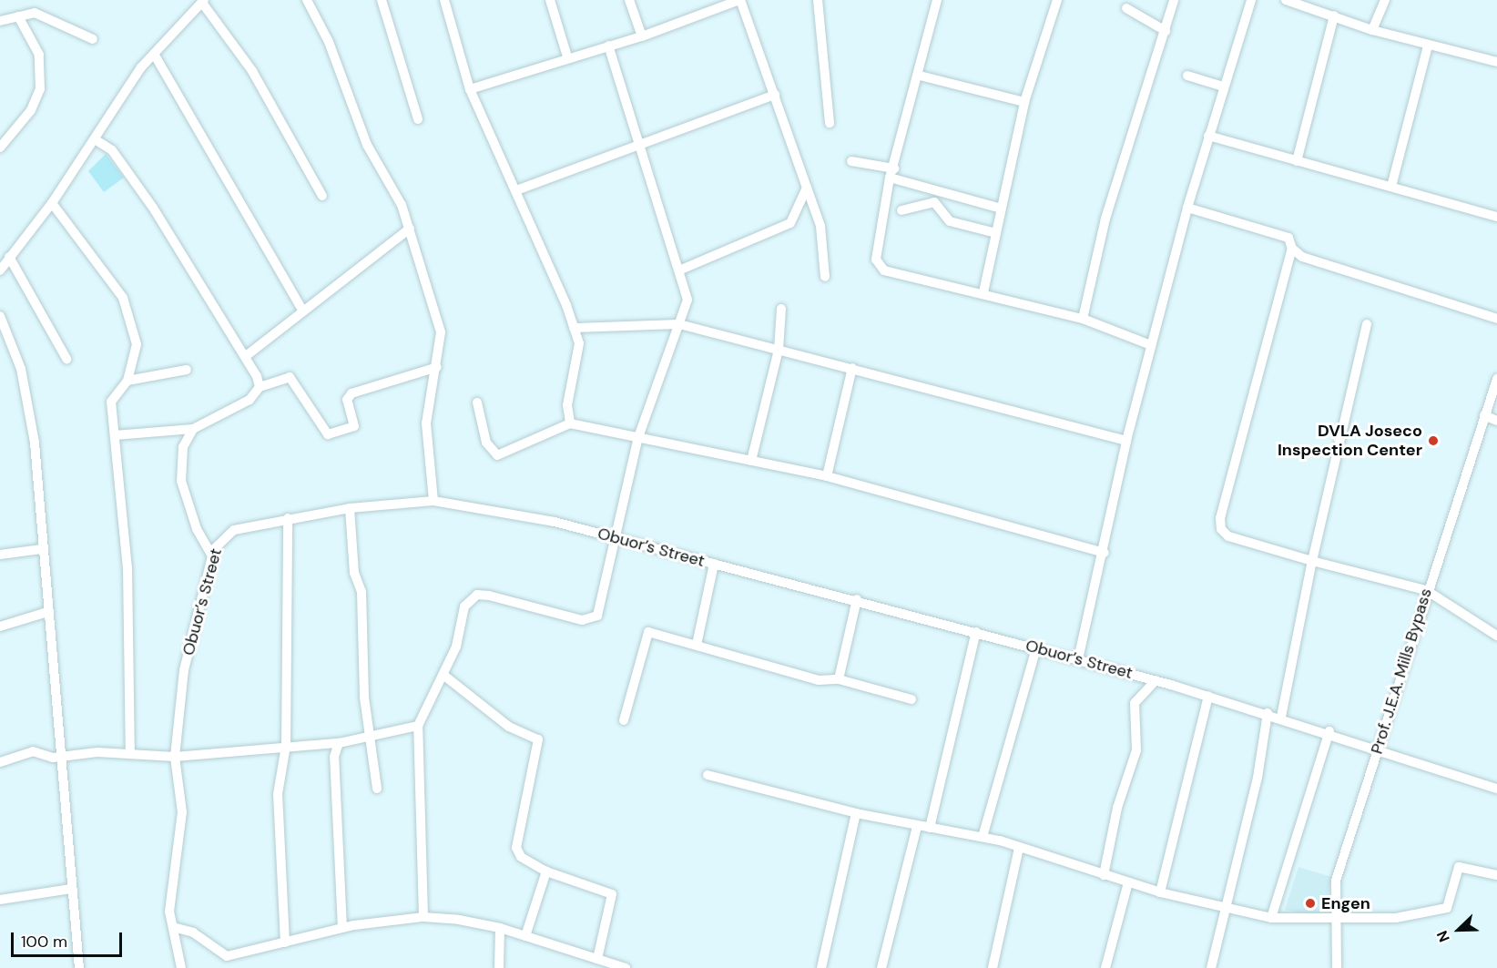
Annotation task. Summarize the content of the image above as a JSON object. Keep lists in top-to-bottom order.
{
  "streets": {
    "street": ["Obuor’s Street", "Prof. J.E.A. Mills Bypass"]
  },
  "crossings": [
    ["Obuor’s Street", "Prof. J.E.A. Mills Bypass"]
  ],
  "places": ["DVLA Joseco Inspection Center", "Engen"],
  "scale_bar": "100 m",
  "north": "bottom left"
}
